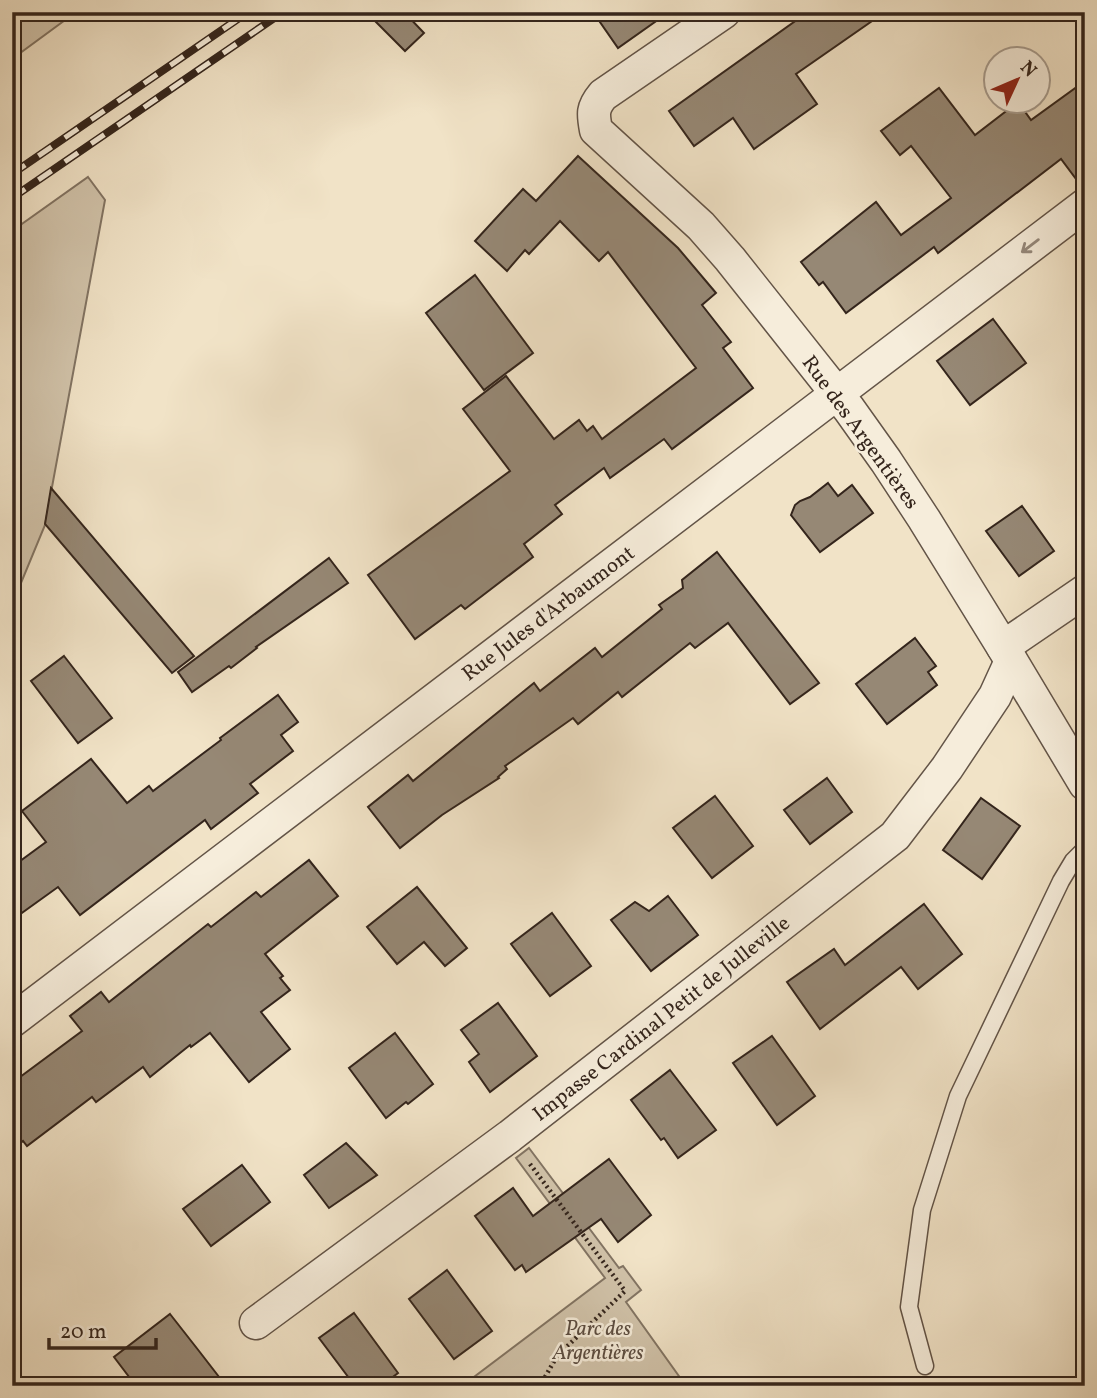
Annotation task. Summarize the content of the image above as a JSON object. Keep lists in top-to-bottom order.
{
  "streets": {
    "street": ["Rue des Argentières", "Rue Jules d'Arbaumont", "Impasse Cardinal Petit de Julleville"]
  },
  "crossings": [
    ["Rue des Argentières", "Rue Jules d'Arbaumont"],
    ["Rue des Argentières", "Impasse Cardinal Petit de Julleville"]
  ],
  "parks": ["Parc des Argentières"],
  "scale_bar": "20 m",
  "north": "top right"
}
